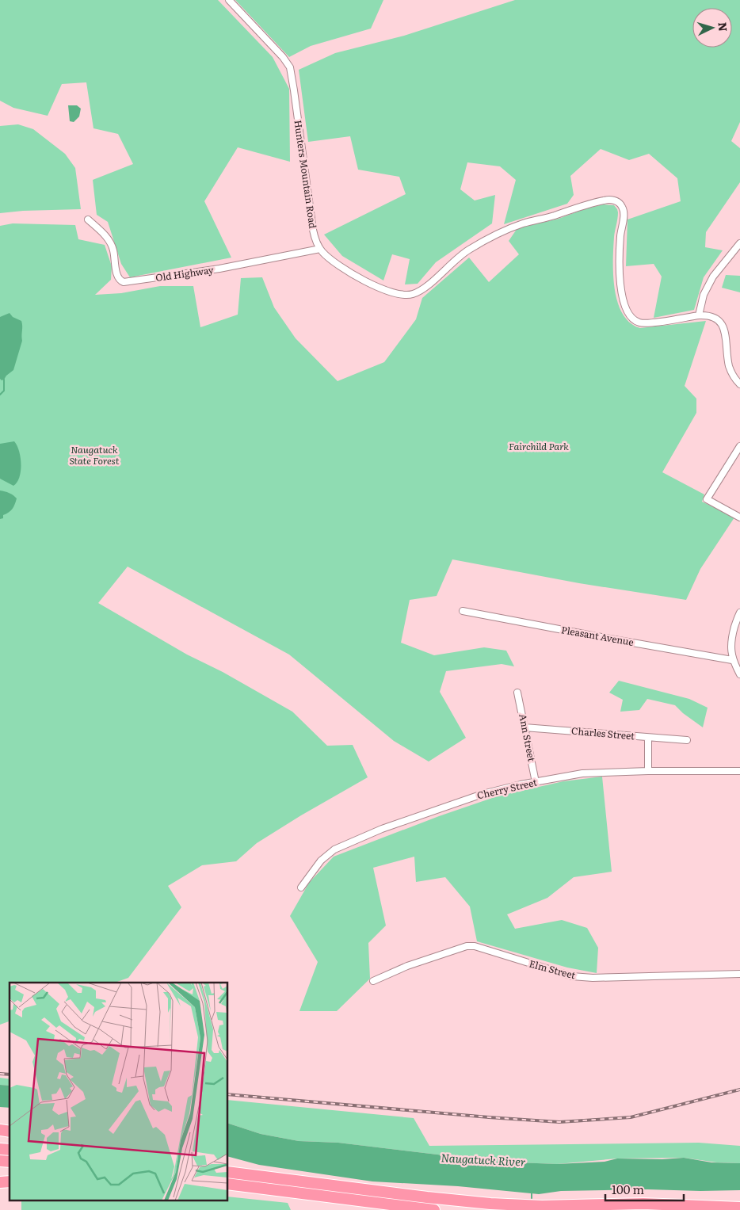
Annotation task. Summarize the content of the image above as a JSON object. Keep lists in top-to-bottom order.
{
  "streets": {
    "street": [
      "Hunters Mountain Road",
      "Old Highway",
      "Pleasant Avenue",
      "Charles Street",
      "Ann Street",
      "Cherry Street",
      "Elm Street"
    ]
  },
  "crossings": [
    ["Hunters Mountain Road", "Old Highway"],
    ["Charles Street", "Ann Street"],
    ["Charles Street", "Cherry Street"],
    ["Ann Street", "Cherry Street"]
  ],
  "water": ["Naugatuck River"],
  "parks": ["Fairchild Park", "Naugatuck State Forest"],
  "scale_bar": "100 m",
  "north": "right"
}
